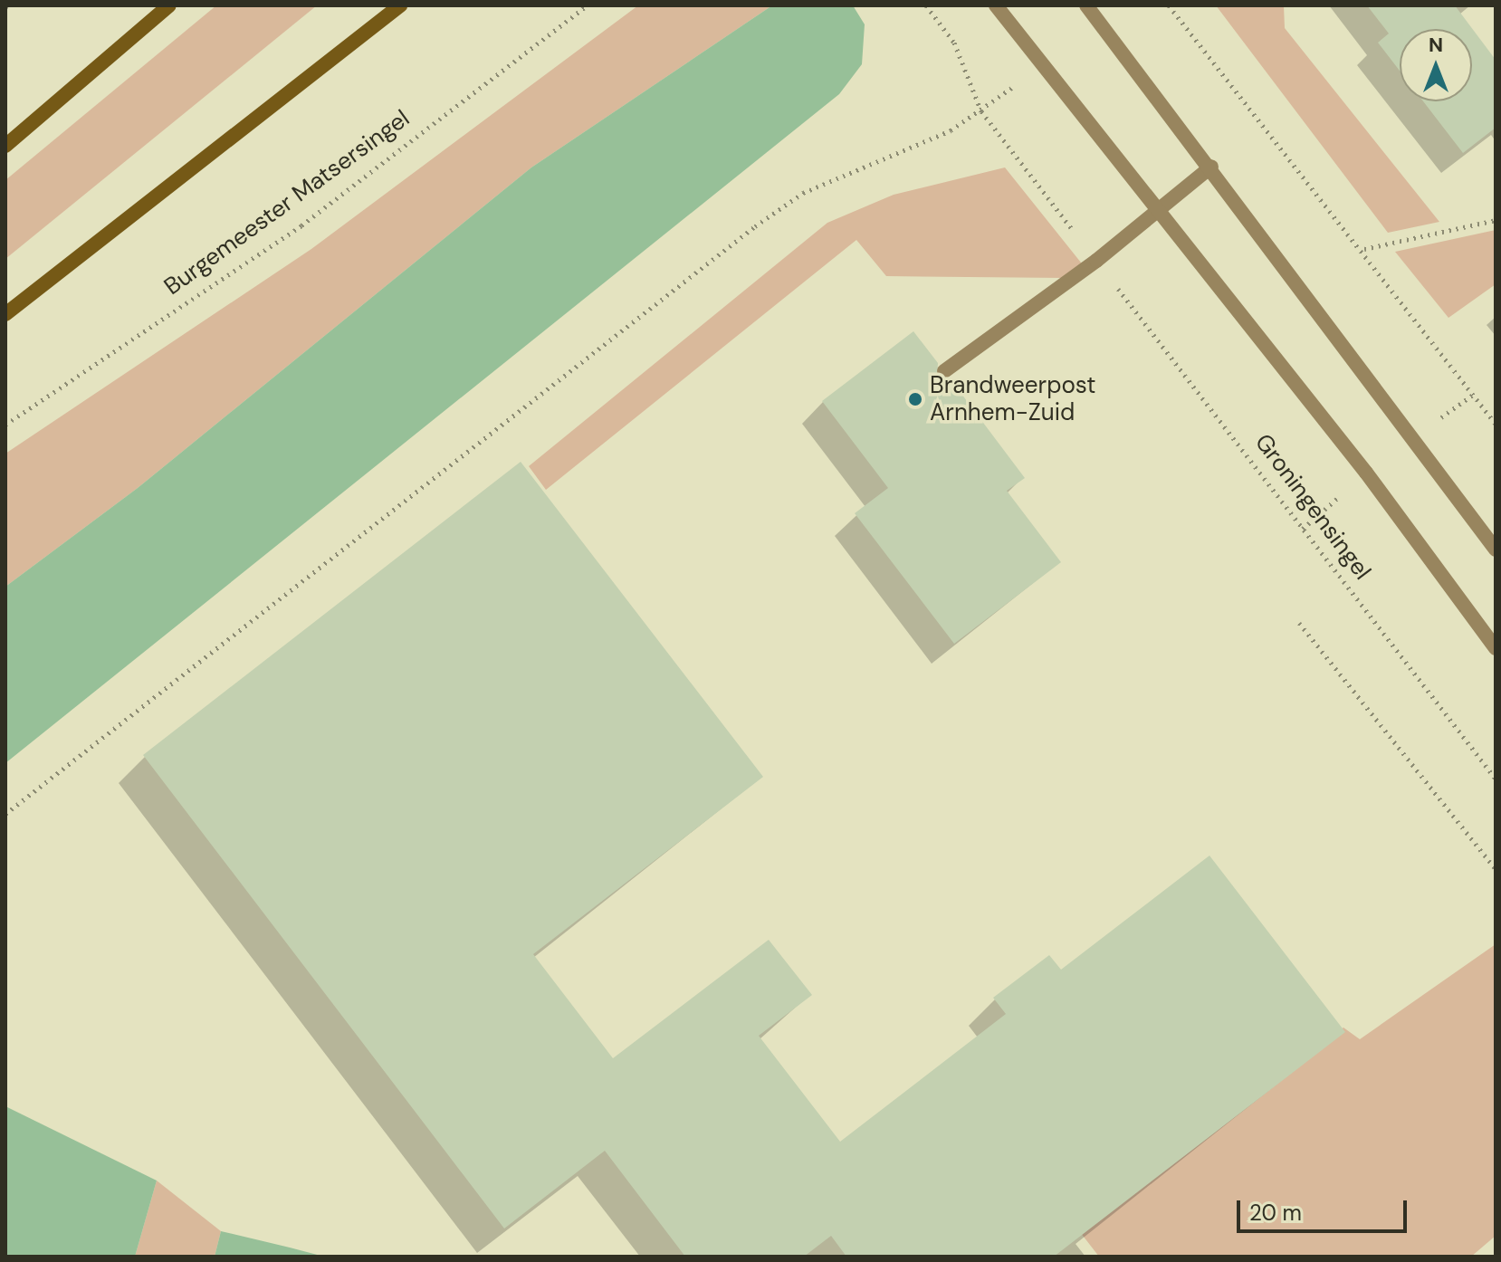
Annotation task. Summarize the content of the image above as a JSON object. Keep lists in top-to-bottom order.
{
  "streets": {
    "path": ["Burgemeester Matsersingel", "Groningensingel"]
  },
  "places": ["Brandweerpost Arnhem-Zuid"],
  "scale_bar": "20 m",
  "north": "top"
}
